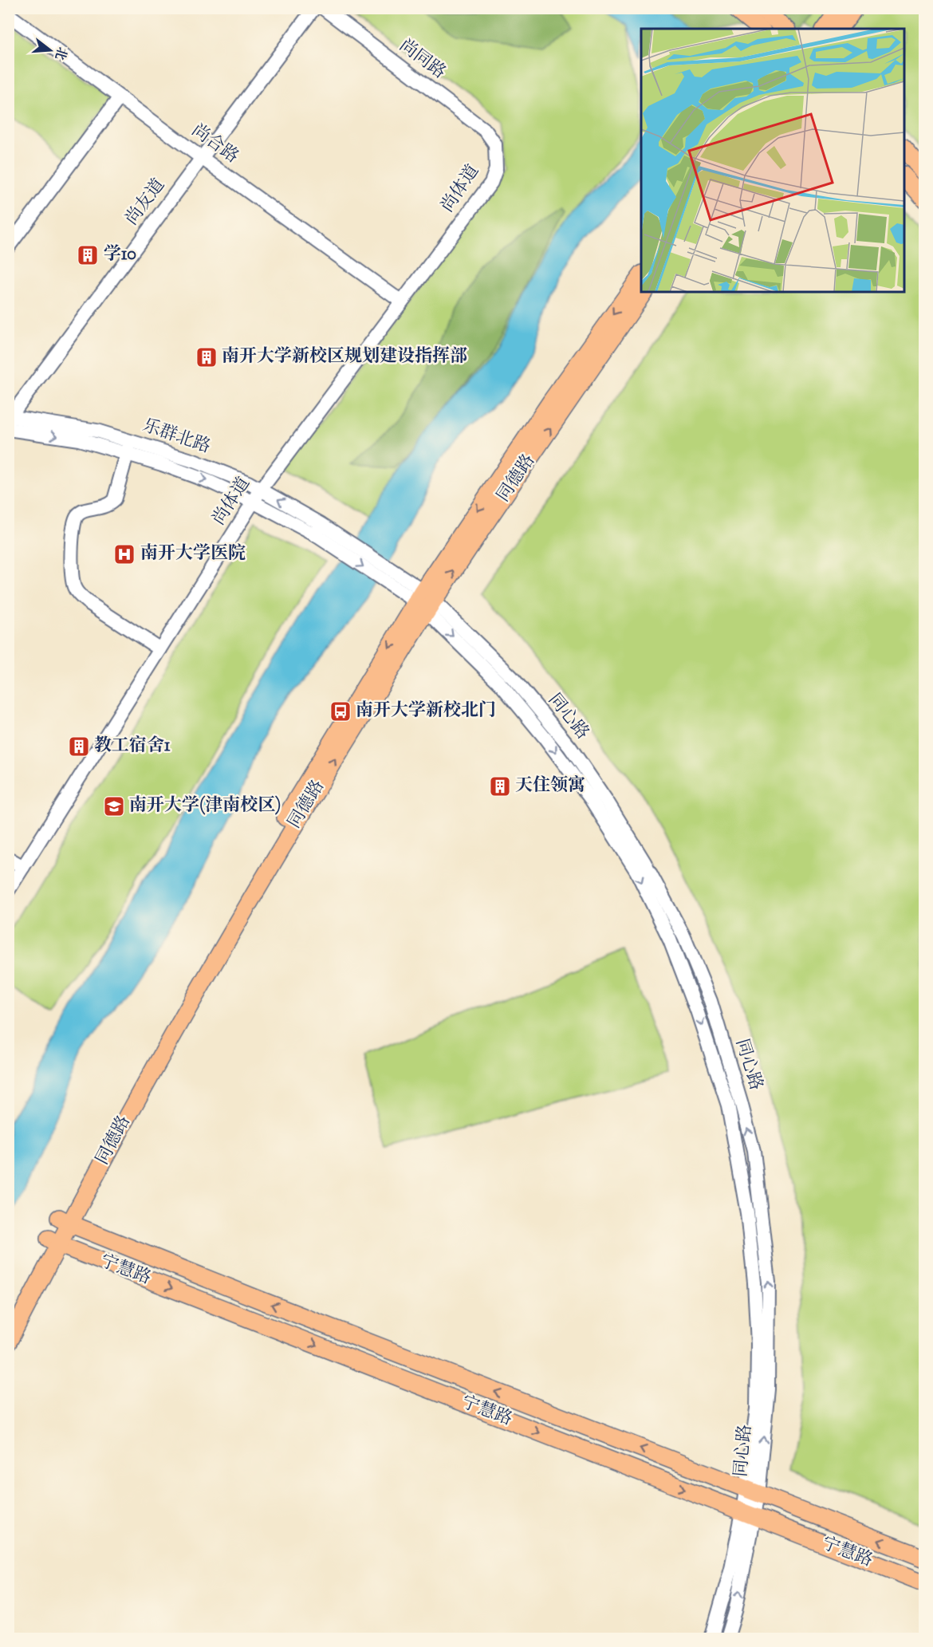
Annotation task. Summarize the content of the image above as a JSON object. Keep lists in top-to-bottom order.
{
  "streets": {
    "main road": ["同德路", "宁慧路"],
    "street": [
      "尚同路",
      "尚合路",
      "尚体道",
      "尚友道",
      "乐群北路",
      "同心路"
    ]
  },
  "crossings": [
    ["尚同路", "尚体道"],
    ["尚合路", "尚体道"],
    ["尚合路", "尚友道"],
    ["尚体道", "乐群北路"],
    ["尚友道", "乐群北路"],
    ["乐群北路", "同德路"],
    ["乐群北路", "同心路"],
    ["同德路", "同心路"],
    ["同德路", "宁慧路"],
    ["同心路", "宁慧路"]
  ],
  "places": {
    "building": [
      "学10",
      "南开大学新校区规划建设指挥部",
      "教工宿舍1",
      "天住领寓"
    ],
    "hospital": ["南开大学医院"],
    "bus stop": ["南开大学新校北门"],
    "school or university": ["南开大学(津南校区)"]
  },
  "north": "right"
}
